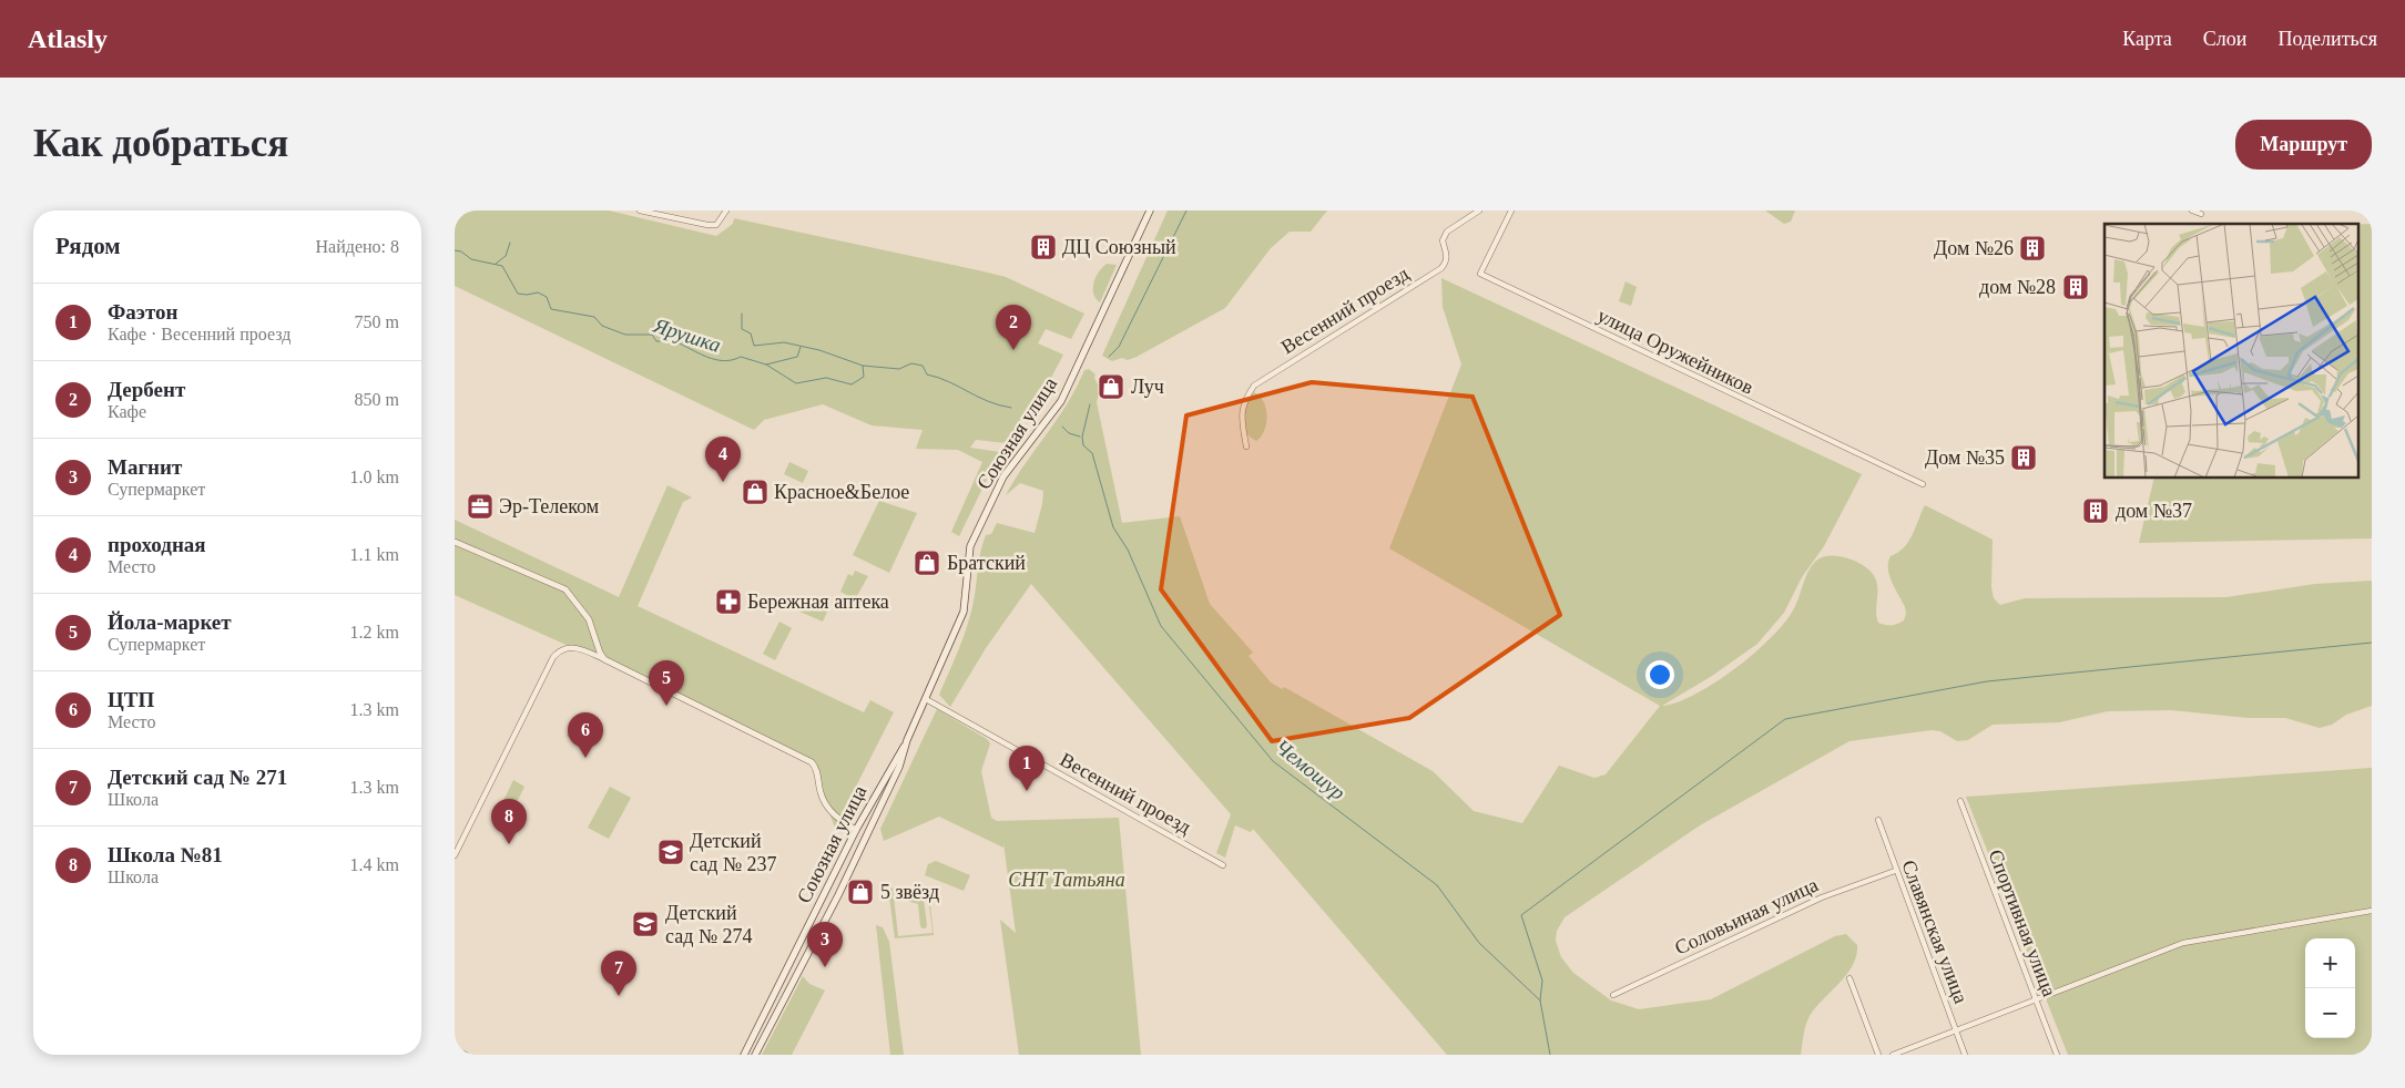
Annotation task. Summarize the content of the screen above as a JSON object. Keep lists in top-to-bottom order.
{
  "streets": {
    "main road": ["Союзная улица"],
    "street": [
      "Весенний проезд",
      "улица Оружейников",
      "Соловьиная улица",
      "Спортивная улица",
      "Славянская улица"
    ]
  },
  "crossings": [
    ["Весенний проезд", "Союзная улица"],
    ["Соловьиная улица", "Славянская улица"]
  ],
  "water": ["Ярушка", "Чемошур"],
  "parks": ["СНТ Татьяна"],
  "places": {
    "building": [
      "ДЦ Союзный",
      "Дом №26",
      "дом №28",
      "Дом №35",
      "дом №37"
    ],
    "shop": [
      "Луч",
      "Красное&Белое",
      "Братский",
      "5 звёзд"
    ],
    "office": ["Эр-Телеком"],
    "pharmacy": ["Бережная аптека"],
    "school or university": ["Детский сад № 237", "Детский сад № 274"]
  },
  "page": {
    "header": "Atlasly",
    "nav": ["Карта", "Слои", "Поделиться"],
    "buttons": "Маршрут",
    "title": "Как добраться",
    "heading": ["Рядом", "Найдено: 8"],
    "list": [
      {
        "mark": "1",
        "name": "Фаэтон",
        "note": "Кафе · Весенний проезд",
        "value": "750 m"
      },
      {
        "mark": "2",
        "name": "Дербент",
        "note": "Кафе",
        "value": "850 m"
      },
      {
        "mark": "3",
        "name": "Магнит",
        "note": "Супермаркет",
        "value": "1.0 km"
      },
      {
        "mark": "4",
        "name": "проходная",
        "note": "Место",
        "value": "1.1 km"
      },
      {
        "mark": "5",
        "name": "Йола-маркет",
        "note": "Супермаркет",
        "value": "1.2 km"
      },
      {
        "mark": "6",
        "name": "ЦТП",
        "note": "Место",
        "value": "1.3 km"
      },
      {
        "mark": "7",
        "name": "Детский сад № 271",
        "note": "Школа",
        "value": "1.3 km"
      },
      {
        "mark": "8",
        "name": "Школа №81",
        "note": "Школа",
        "value": "1.4 km"
      }
    ],
    "pins": [
      "2",
      "4",
      "5",
      "6",
      "1",
      "8",
      "3",
      "7"
    ],
    "map_buttons": ["+", "−"]
  }
}
